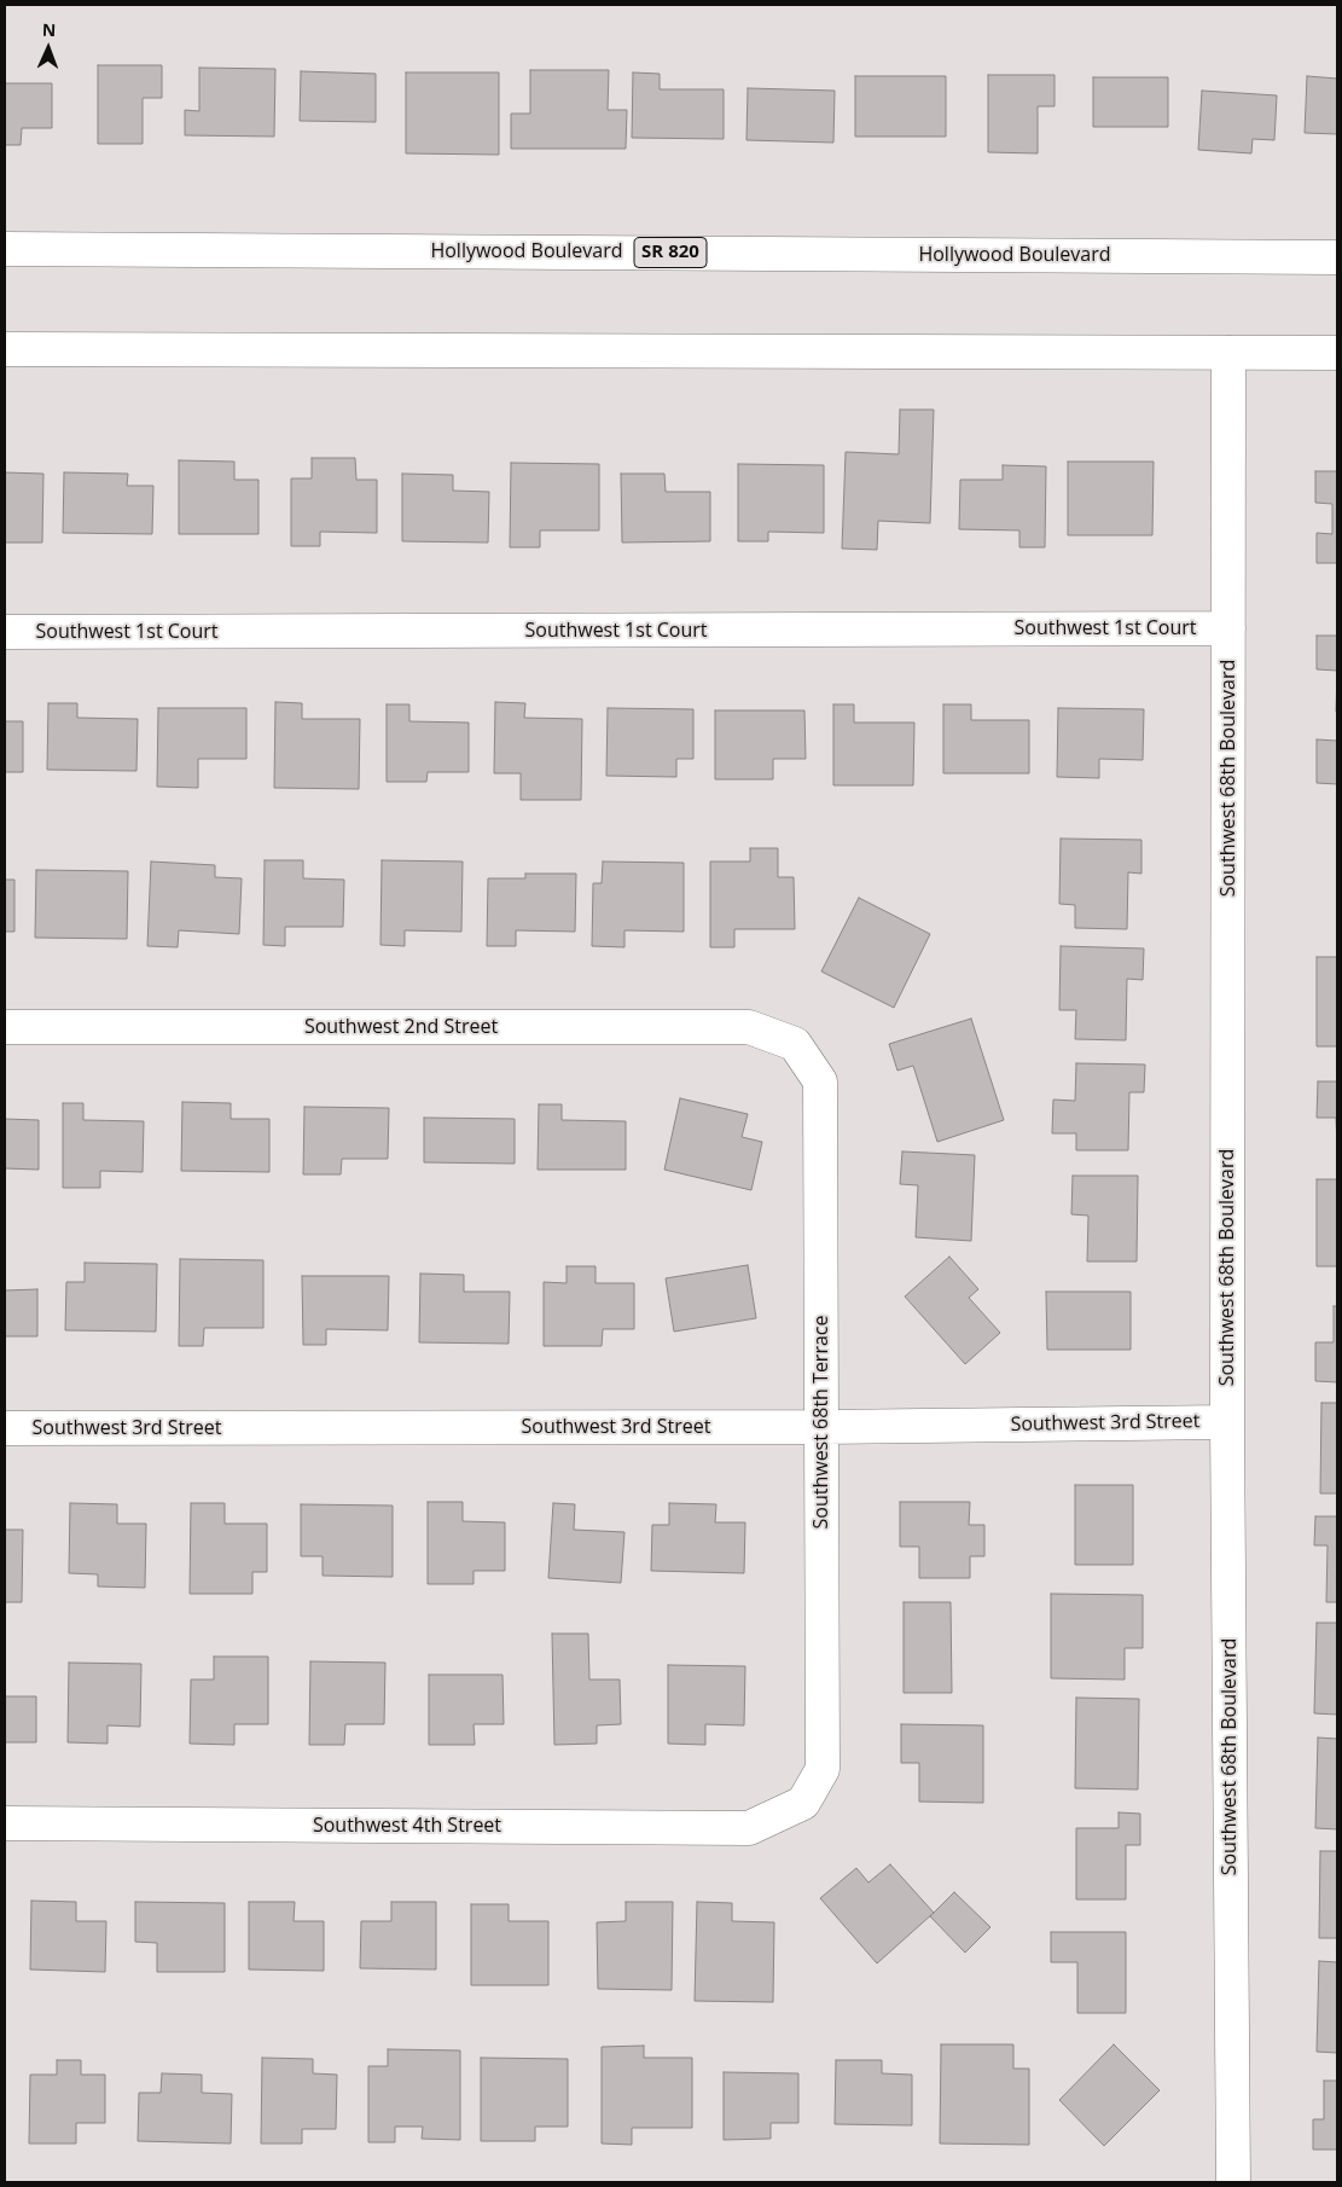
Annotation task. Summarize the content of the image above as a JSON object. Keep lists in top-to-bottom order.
{
  "streets": {
    "main road": [
      "Hollywood Boulevard",
      "SR 820",
      "Southwest 1st Court",
      "Southwest 68th Boulevard",
      "Southwest 2nd Street",
      "Southwest 68th Terrace",
      "Southwest 3rd Street",
      "Southwest 4th Street"
    ]
  },
  "crossings": [
    ["Southwest 1st Court", "Southwest 68th Boulevard"],
    ["Southwest 68th Boulevard", "Southwest 3rd Street"],
    ["Southwest 2nd Street", "Southwest 68th Terrace"],
    ["Southwest 68th Terrace", "Southwest 3rd Street"],
    ["Southwest 68th Terrace", "Southwest 4th Street"]
  ],
  "north": "top"
}
